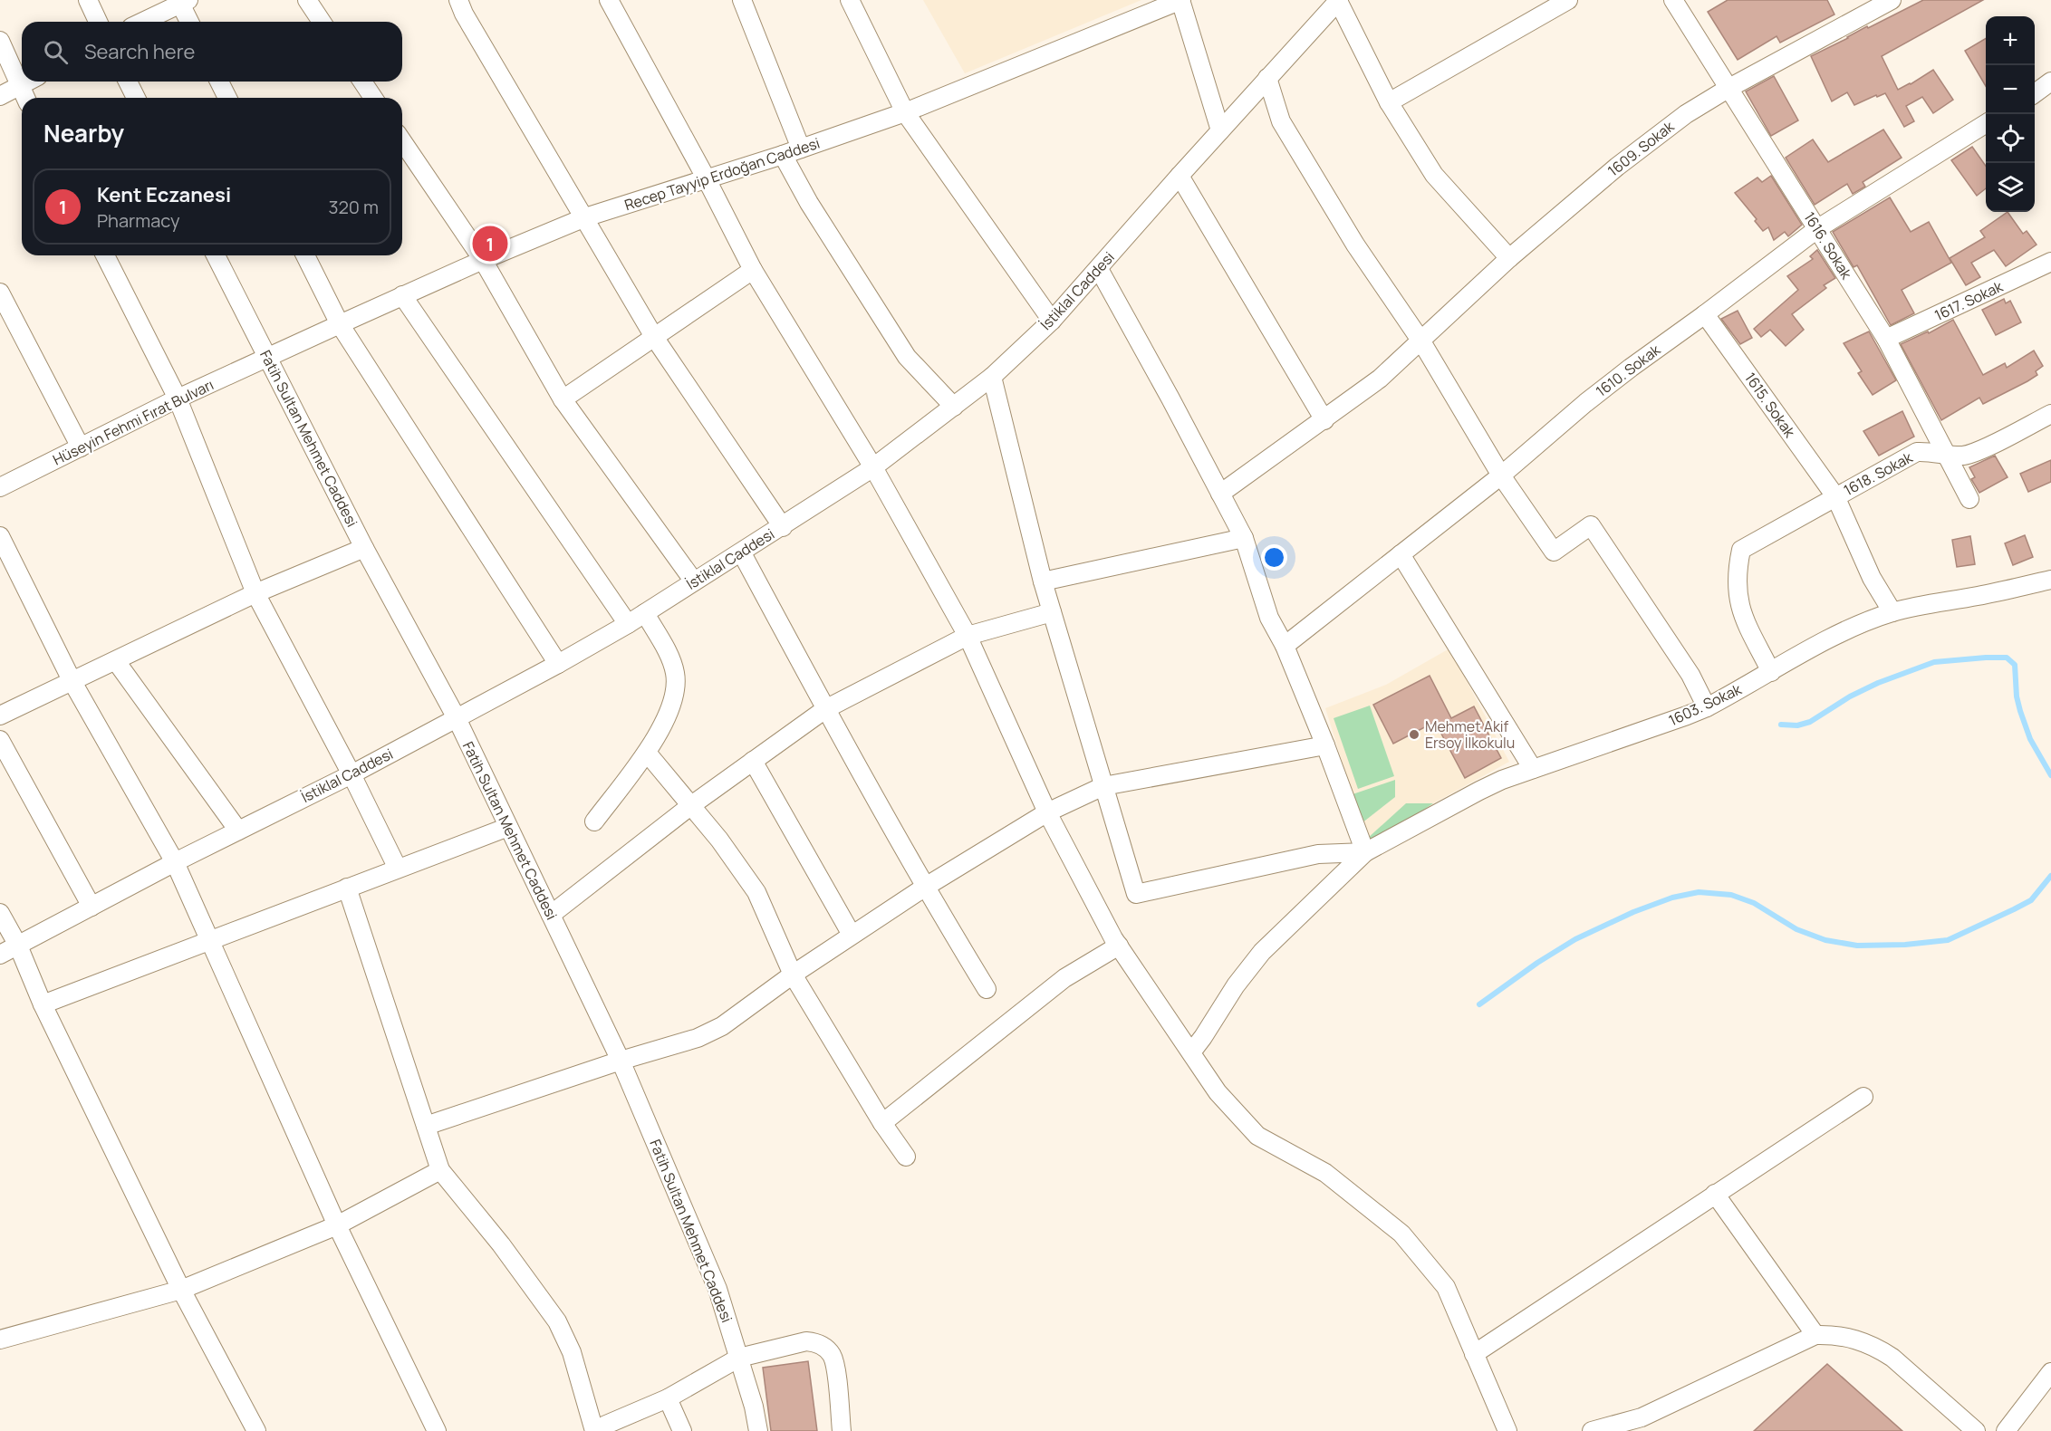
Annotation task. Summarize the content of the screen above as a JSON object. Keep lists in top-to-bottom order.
{
  "streets": {
    "street": [
      "1609. Sokak",
      "Recep Tayyip Erdoğan Caddesi",
      "1616. Sokak",
      "İstiklal Caddesi",
      "1617. Sokak",
      "1610. Sokak",
      "1615. Sokak",
      "Hüseyin Fehmi Fırat Bulvarı",
      "Fatih Sultan Mehmet Caddesi",
      "1618. Sokak",
      "1603. Sokak"
    ]
  },
  "crossings": [
    ["1609. Sokak", "1616. Sokak"],
    ["Recep Tayyip Erdoğan Caddesi", "Hüseyin Fehmi Fırat Bulvarı"],
    ["Recep Tayyip Erdoğan Caddesi", "Fatih Sultan Mehmet Caddesi"],
    ["1616. Sokak", "1617. Sokak"],
    ["1616. Sokak", "1610. Sokak"],
    ["1616. Sokak", "1618. Sokak"],
    ["İstiklal Caddesi", "Fatih Sultan Mehmet Caddesi"],
    ["1610. Sokak", "1615. Sokak"],
    ["1615. Sokak", "1618. Sokak"],
    ["1615. Sokak", "1603. Sokak"],
    ["Hüseyin Fehmi Fırat Bulvarı", "Fatih Sultan Mehmet Caddesi"],
    ["1618. Sokak", "1603. Sokak"]
  ],
  "places": ["Mehmet Akif Ersoy İlkokulu"],
  "page": {
    "map_buttons": ["+", "−"],
    "search": "Search here",
    "heading": "Nearby",
    "list": [
      {
        "mark": "1",
        "name": "Kent Eczanesi",
        "note": "Pharmacy",
        "value": "320 m"
      }
    ],
    "pins": "1"
  }
}
